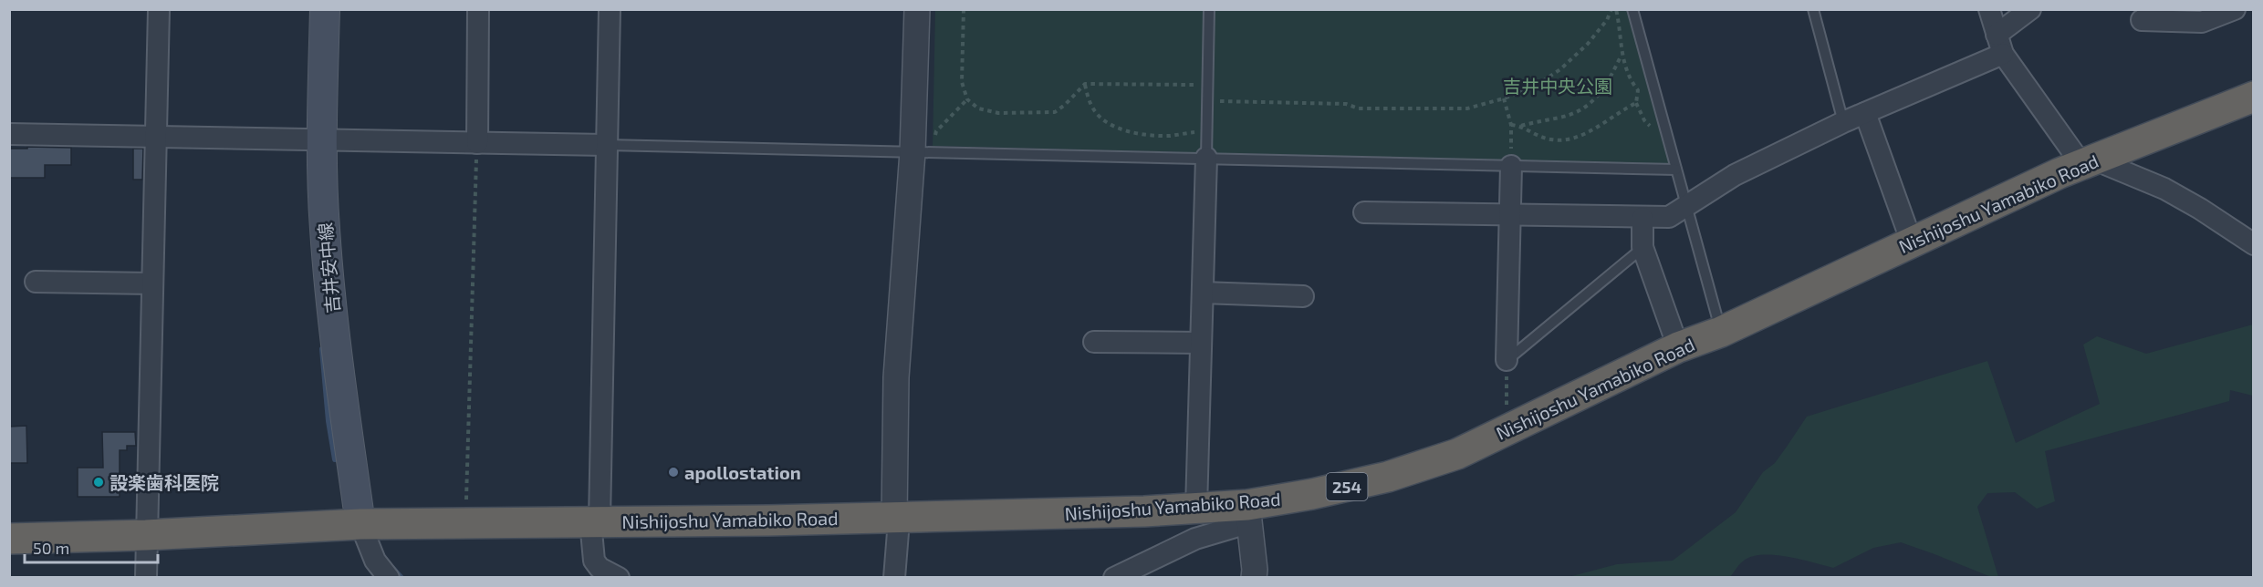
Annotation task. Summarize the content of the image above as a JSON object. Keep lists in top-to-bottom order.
{
  "streets": {
    "highway": ["Nishijoshu Yamabiko Road", "254"],
    "main road": ["吉井安中線"]
  },
  "crossings": [
    ["Nishijoshu Yamabiko Road", "吉井安中線"]
  ],
  "parks": ["吉井中央公園"],
  "places": ["apollostation", "設楽歯科医院"],
  "scale_bar": "50 m"
}
